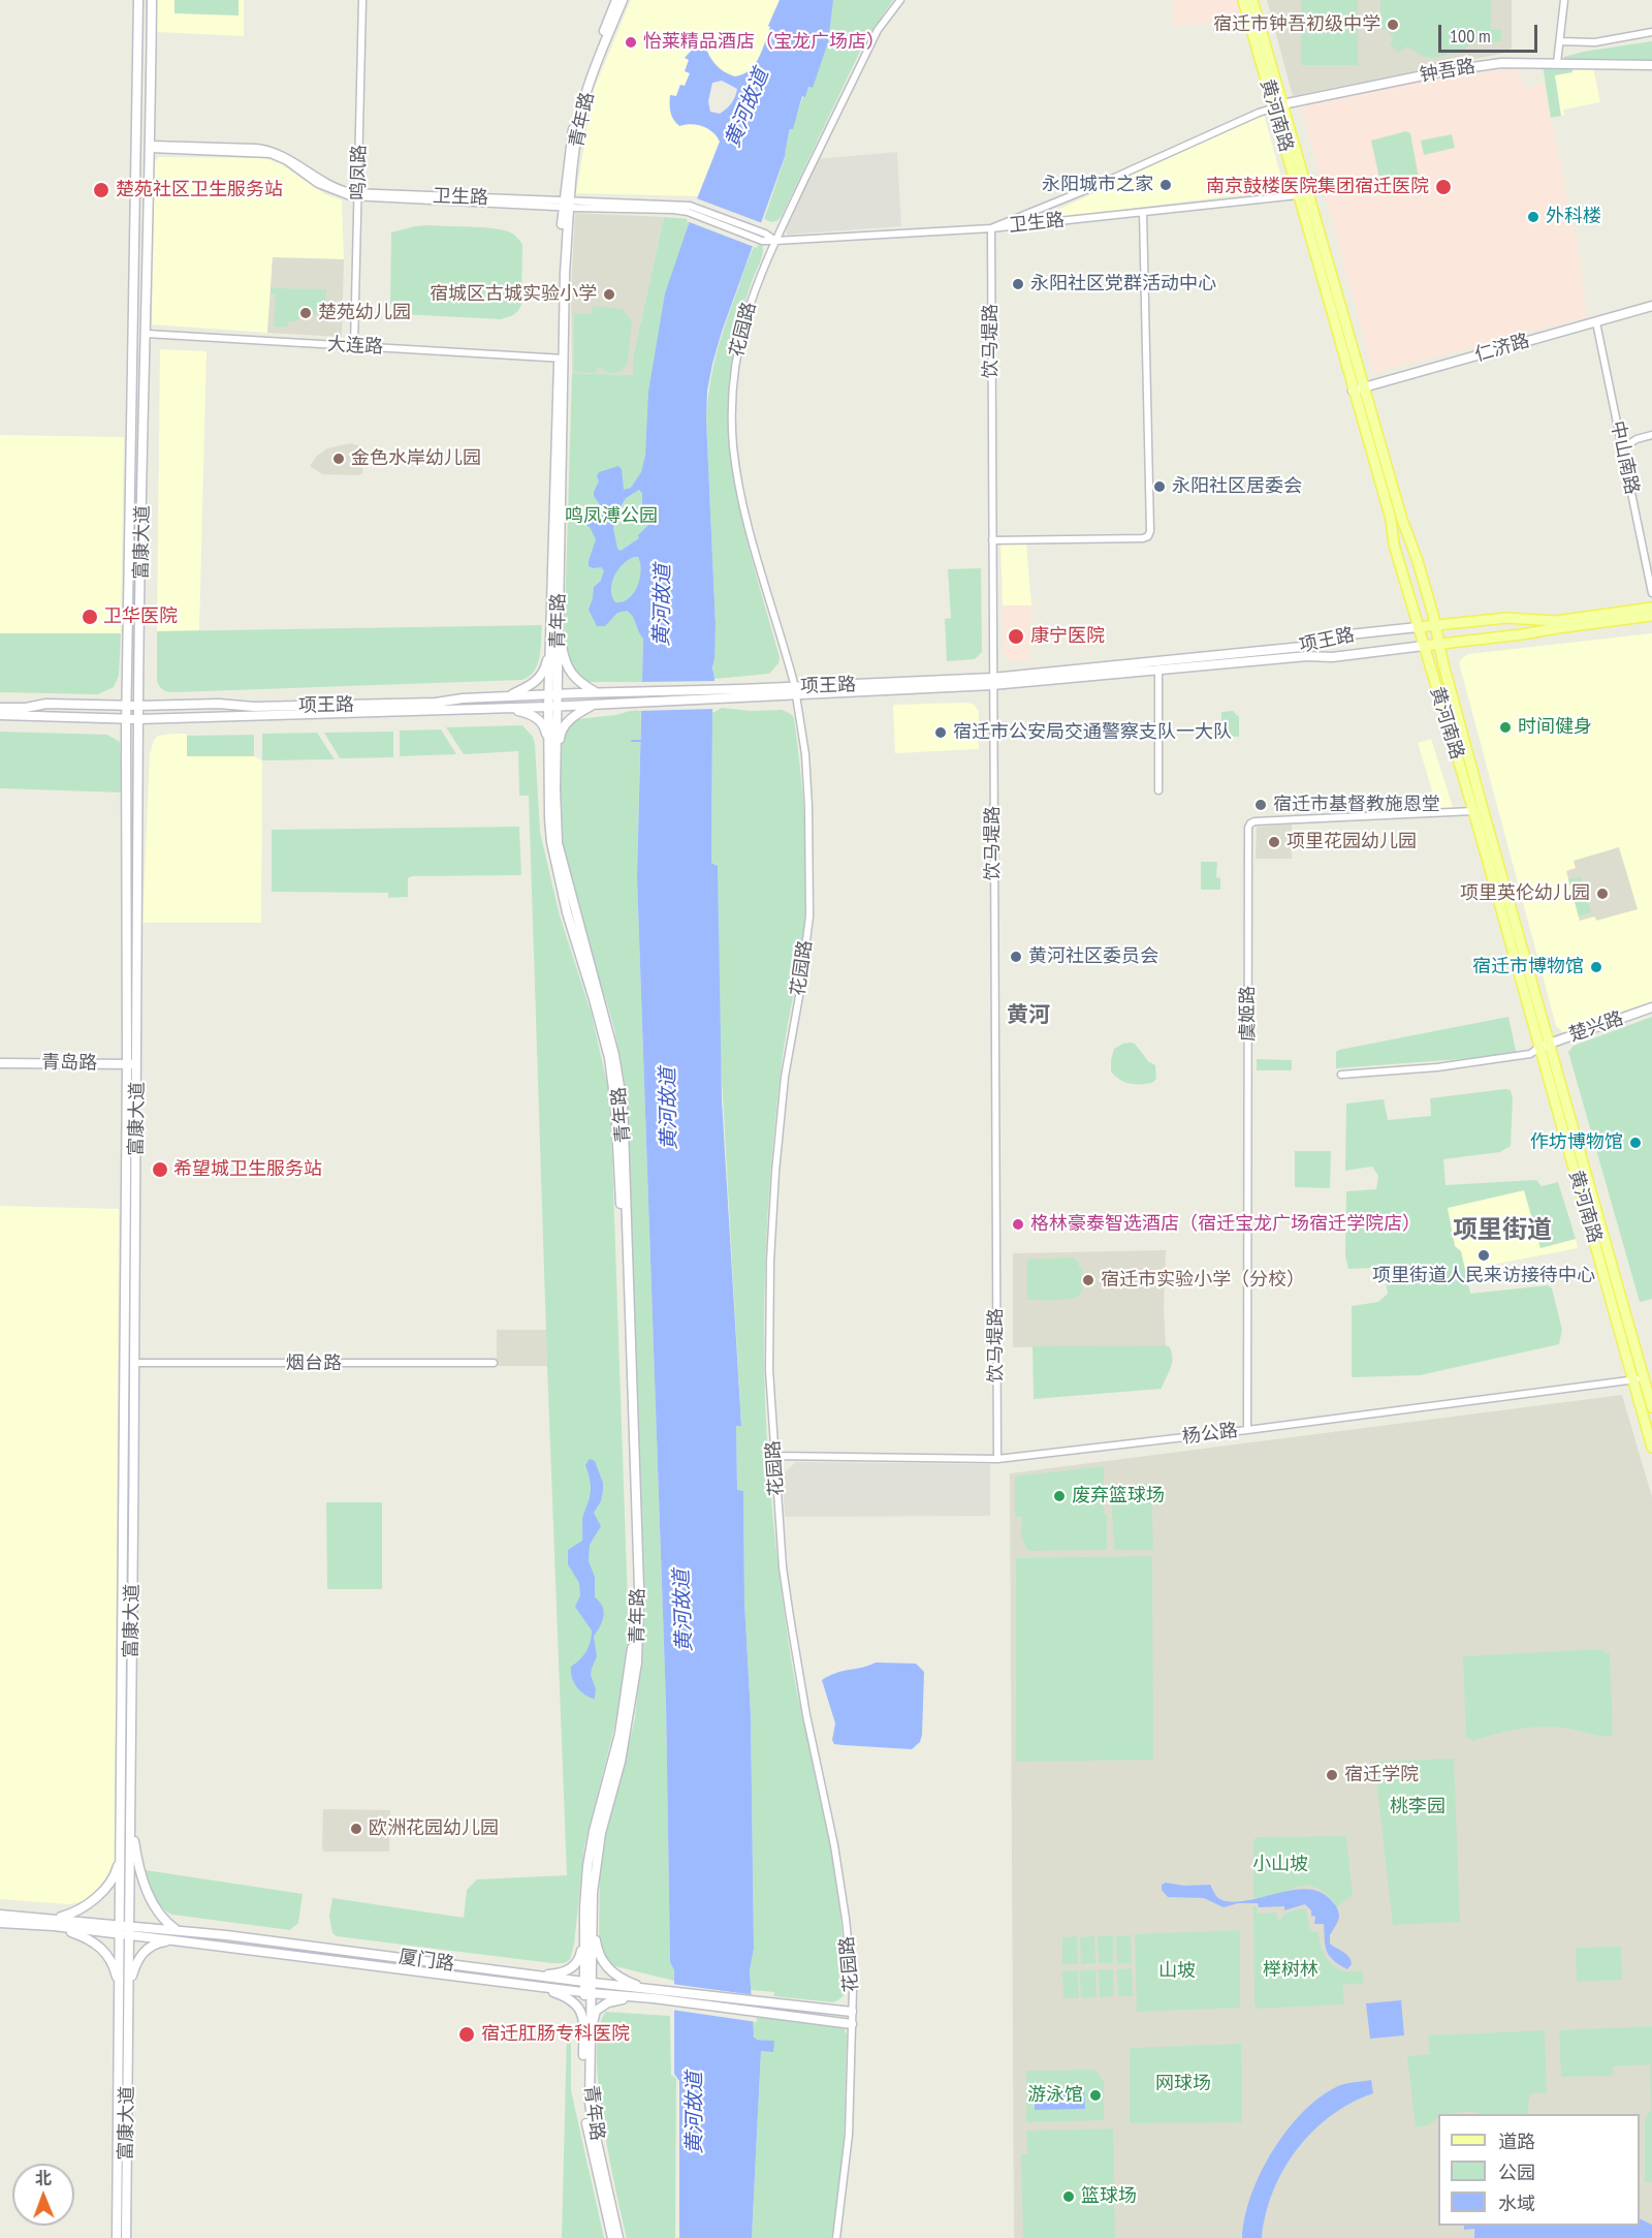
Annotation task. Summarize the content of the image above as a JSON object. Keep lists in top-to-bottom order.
{
  "streets": {
    "main road": ["黄河南路", "项王路"],
    "street": [
      "钟吾路",
      "青年路",
      "鸣凤路",
      "卫生路",
      "花园路",
      "饮马堤路",
      "大连路",
      "仁济路",
      "中山南路",
      "富康大道",
      "虞姬路",
      "楚兴路",
      "青岛路",
      "烟台路",
      "杨公路",
      "厦门路"
    ]
  },
  "crossings": [
    ["钟吾路", "黄河南路"],
    ["黄河南路", "卫生路"],
    ["黄河南路", "仁济路"],
    ["黄河南路", "项王路"],
    ["黄河南路", "虞姬路"],
    ["黄河南路", "楚兴路"],
    ["黄河南路", "杨公路"],
    ["青年路", "卫生路"],
    ["青年路", "大连路"],
    ["青年路", "项王路"],
    ["青年路", "厦门路"],
    ["鸣凤路", "卫生路"],
    ["鸣凤路", "大连路"],
    ["卫生路", "花园路"],
    ["卫生路", "饮马堤路"],
    ["卫生路", "富康大道"],
    ["花园路", "项王路"],
    ["花园路", "杨公路"],
    ["花园路", "厦门路"],
    ["饮马堤路", "项王路"],
    ["饮马堤路", "杨公路"],
    ["大连路", "富康大道"],
    ["仁济路", "中山南路"],
    ["富康大道", "项王路"],
    ["富康大道", "青岛路"],
    ["富康大道", "烟台路"],
    ["富康大道", "厦门路"],
    ["虞姬路", "杨公路"]
  ],
  "districts": ["黄河", "项里街道"],
  "water": ["黄河故道"],
  "parks": [
    "鸣凤溥公园",
    "桃李园",
    "小山坡",
    "榉树林",
    "山坡",
    "网球场"
  ],
  "places": [
    "宿迁市钟吾初级中学",
    "怡莱精品酒店（宝龙广场店）",
    "永阳城市之家",
    "南京鼓楼医院集团宿迁医院",
    "楚苑社区卫生服务站",
    "外科楼",
    "永阳社区党群活动中心",
    "宿城区古城实验小学",
    "楚苑幼儿园",
    "金色水岸幼儿园",
    "永阳社区居委会",
    "卫华医院",
    "康宁医院",
    "时间健身",
    "宿迁市公安局交通警察支队一大队",
    "宿迁市基督教施恩堂",
    "项里花园幼儿园",
    "项里英伦幼儿园",
    "黄河社区委员会",
    "宿迁市博物馆",
    "作坊博物馆",
    "希望城卫生服务站",
    "格林豪泰智选酒店（宿迁宝龙广场宿迁学院店）",
    "项里街道人民来访接待中心",
    "宿迁市实验小学（分校）",
    "废弃篮球场",
    "宿迁学院",
    "欧洲花园幼儿园",
    "宿迁肛肠专科医院",
    "游泳馆",
    "篮球场"
  ],
  "legend": ["道路", "公园", "水域"],
  "scale_bar": "100 m",
  "north": "top"
}
